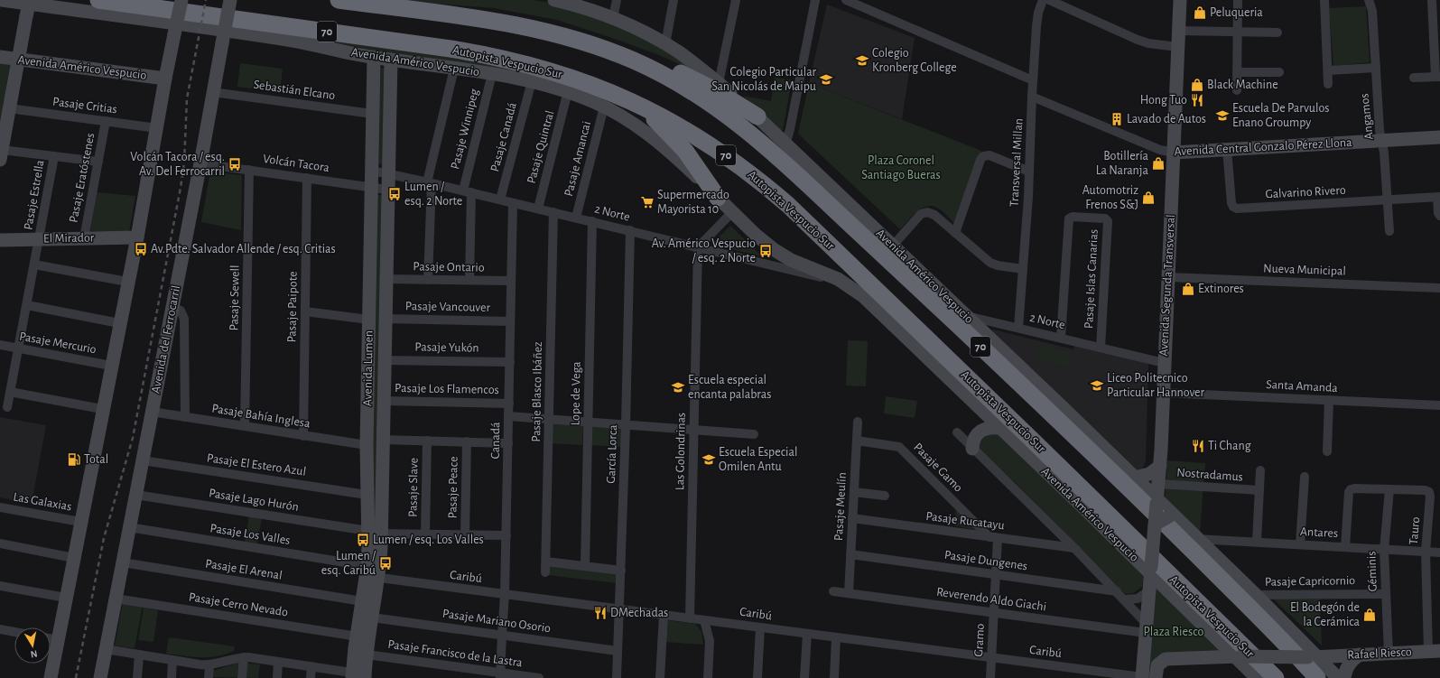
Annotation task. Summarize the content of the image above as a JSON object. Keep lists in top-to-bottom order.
{
  "streets": {
    "highway": ["70", "Autopista Vespucio Sur"],
    "main road": [
      "Avenida Américo Vespucio",
      "Avenida Central Gonzalo Pérez Llona",
      "El Mirador",
      "Avenida Segunda Transversal",
      "Avenida del Ferrocarril",
      "Avenida Lumen",
      "Rafael Riesco"
    ],
    "street": [
      "Sebastián Elcano",
      "Pasaje Critias",
      "Angamos",
      "Pasaje Winnipeg",
      "Pasaje Canadá",
      "Pasaje Quintral",
      "Pasaje Amancai",
      "Transversal Millan",
      "Volcán Tacora",
      "Pasaje Eratóstenes",
      "Galvarino Rivero",
      "Pasaje Estrella",
      "2 Norte",
      "Pasaje Ontario",
      "Nueva Municipal",
      "Pasaje Islas Canarias",
      "Pasaje Sewell",
      "Pasaje Paipote",
      "Pasaje Vancouver",
      "Pasaje Mercurio",
      "Pasaje Yukón",
      "Santa Amanda",
      "Pasaje Los Flamencos",
      "Pasaje Blasco Ibáñez",
      "Lope de Vega",
      "Pasaje Bahía Inglesa",
      "Canadá",
      "Las Golondrinas",
      "García Lorca",
      "Pasaje El Estero Azul",
      "Pasaje Gamo",
      "Nostradamus",
      "Pasaje Slave",
      "Pasaje Peace",
      "Pasaje Lago Hurón",
      "Las Galaxias",
      "Pasaje Meulín",
      "Pasaje Rucatayu",
      "Tauro",
      "Antares",
      "Pasaje Los Valles",
      "Pasaje Dungenes",
      "Pasaje El Arenal",
      "Géminis",
      "Caribú",
      "Pasaje Capricornio",
      "Reverendo Aldo Giachi",
      "Pasaje Cerro Nevado",
      "Pasaje Mariano Osorio",
      "Gramo",
      "Pasaje Francisco de la Lastra"
    ]
  },
  "crossings": [
    ["Avenida Américo Vespucio", "Pasaje Winnipeg"],
    ["Avenida Américo Vespucio", "Pasaje Canadá"],
    ["Avenida Américo Vespucio", "Pasaje Quintral"],
    ["Avenida Américo Vespucio", "Pasaje Amancai"],
    ["Avenida Américo Vespucio", "2 Norte"],
    ["Avenida Américo Vespucio", "Avenida Segunda Transversal"],
    ["Avenida Américo Vespucio", "Avenida Lumen"],
    ["Avenida Américo Vespucio", "Antares"],
    ["Avenida Américo Vespucio", "Pasaje Capricornio"],
    ["Avenida Américo Vespucio", "Rafael Riesco"],
    ["Sebastián Elcano", "Avenida del Ferrocarril"],
    ["Sebastián Elcano", "Avenida Lumen"],
    ["Pasaje Critias", "Pasaje Eratóstenes"],
    ["Angamos", "Avenida Central Gonzalo Pérez Llona"],
    ["Angamos", "Galvarino Rivero"],
    ["Pasaje Winnipeg", "2 Norte"],
    ["Pasaje Winnipeg", "Pasaje Ontario"],
    ["Pasaje Canadá", "2 Norte"],
    ["Pasaje Quintral", "2 Norte"],
    ["Avenida Central Gonzalo Pérez Llona", "Transversal Millan"],
    ["Avenida Central Gonzalo Pérez Llona", "Galvarino Rivero"],
    ["Avenida Central Gonzalo Pérez Llona", "Avenida Segunda Transversal"],
    ["Pasaje Amancai", "2 Norte"],
    ["Transversal Millan", "2 Norte"],
    ["Volcán Tacora", "Pasaje Sewell"],
    ["Volcán Tacora", "Pasaje Paipote"],
    ["Volcán Tacora", "Avenida del Ferrocarril"],
    ["Volcán Tacora", "Avenida Lumen"],
    ["Pasaje Eratóstenes", "El Mirador"],
    ["Pasaje Estrella", "El Mirador"],
    ["Pasaje Estrella", "Pasaje Mercurio"],
    ["2 Norte", "Pasaje Islas Canarias"],
    ["2 Norte", "Avenida Segunda Transversal"],
    ["2 Norte", "Avenida Lumen"],
    ["2 Norte", "Pasaje Blasco Ibáñez"],
    ["2 Norte", "Lope de Vega"],
    ["2 Norte", "Canadá"],
    ["2 Norte", "Las Golondrinas"],
    ["2 Norte", "García Lorca"],
    ["Pasaje Ontario", "Avenida Lumen"],
    ["Pasaje Ontario", "Canadá"],
    ["Nueva Municipal", "Avenida Segunda Transversal"],
    ["Avenida Segunda Transversal", "Santa Amanda"],
    ["Avenida Segunda Transversal", "Nostradamus"],
    ["Avenida Segunda Transversal", "Caribú"],
    ["Avenida Segunda Transversal", "Reverendo Aldo Giachi"],
    ["Pasaje Sewell", "Pasaje Bahía Inglesa"],
    ["Pasaje Paipote", "Pasaje Bahía Inglesa"],
    ["Pasaje Vancouver", "Avenida Lumen"],
    ["Pasaje Vancouver", "Canadá"],
    ["Avenida del Ferrocarril", "Pasaje Bahía Inglesa"],
    ["Avenida del Ferrocarril", "Pasaje El Estero Azul"],
    ["Avenida del Ferrocarril", "Pasaje Lago Hurón"],
    ["Avenida del Ferrocarril", "Pasaje Los Valles"],
    ["Avenida del Ferrocarril", "Pasaje El Arenal"],
    ["Avenida del Ferrocarril", "Pasaje Cerro Nevado"],
    ["Pasaje Yukón", "Avenida Lumen"],
    ["Pasaje Yukón", "Canadá"],
    ["Avenida Lumen", "Pasaje Los Flamencos"],
    ["Avenida Lumen", "Pasaje Bahía Inglesa"],
    ["Avenida Lumen", "Pasaje El Estero Azul"],
    ["Avenida Lumen", "Pasaje Lago Hurón"],
    ["Avenida Lumen", "Pasaje Los Valles"],
    ["Avenida Lumen", "Pasaje El Arenal"],
    ["Avenida Lumen", "Caribú"],
    ["Avenida Lumen", "Pasaje Cerro Nevado"],
    ["Avenida Lumen", "Pasaje Mariano Osorio"],
    ["Avenida Lumen", "Pasaje Francisco de la Lastra"],
    ["Pasaje Los Flamencos", "Canadá"],
    ["Canadá", "Caribú"],
    ["Canadá", "Pasaje Mariano Osorio"],
    ["Canadá", "Pasaje Francisco de la Lastra"],
    ["Las Golondrinas", "Caribú"],
    ["García Lorca", "Caribú"],
    ["García Lorca", "Pasaje Mariano Osorio"],
    ["Pasaje Gamo", "Pasaje Meulín"],
    ["Pasaje Gamo", "Pasaje Rucatayu"],
    ["Pasaje Gamo", "Gramo"],
    ["Pasaje Meulín", "Pasaje Rucatayu"],
    ["Pasaje Meulín", "Pasaje Dungenes"],
    ["Pasaje Meulín", "Reverendo Aldo Giachi"],
    ["Pasaje Rucatayu", "Gramo"],
    ["Tauro", "Antares"],
    ["Tauro", "Géminis"],
    ["Tauro", "Rafael Riesco"],
    ["Antares", "Géminis"],
    ["Pasaje Los Valles", "Caribú"],
    ["Pasaje Dungenes", "Gramo"],
    ["Géminis", "Pasaje Capricornio"],
    ["Géminis", "Rafael Riesco"],
    ["Caribú", "Gramo"],
    ["Reverendo Aldo Giachi", "Gramo"]
  ],
  "parks": ["Plaza Coronel Santiago Bueras", "Plaza Riesco"],
  "places": {
    "shop": [
      "Peluqueria",
      "Black Machine",
      "Botillería La Naranja",
      "Automotriz Frenos S&J",
      "Extinores",
      "El Bodegón de la Cerámica"
    ],
    "school or university": [
      "Colegio Kronberg College",
      "Colegio Particular San Nicolás de Maipu",
      "Escuela De Parvulos Enano Groumpy",
      "Liceo Politecnico Particular Hannover",
      "Escuela especial encanta palabras",
      "Escuela Especial Omilen Antu"
    ],
    "restaurant": ["Hong Tuo", "Ti Chang", "DMechadas"],
    "building": ["Lavado de Autos"],
    "bus stop": [
      "Volcán Tacora / esq. Av. Del Ferrocarril",
      "Lumen / esq. 2 Norte",
      "Av.Pdte. Salvador Allende / esq. Critias",
      "Av. Américo Vespucio / esq. 2 Norte",
      "Lumen / esq. Los Valles",
      "Lumen / esq. Caribú"
    ],
    "supermarket": ["Supermercado Mayorista 10"],
    "fuel station": ["Total"]
  },
  "north": "bottom"
}
